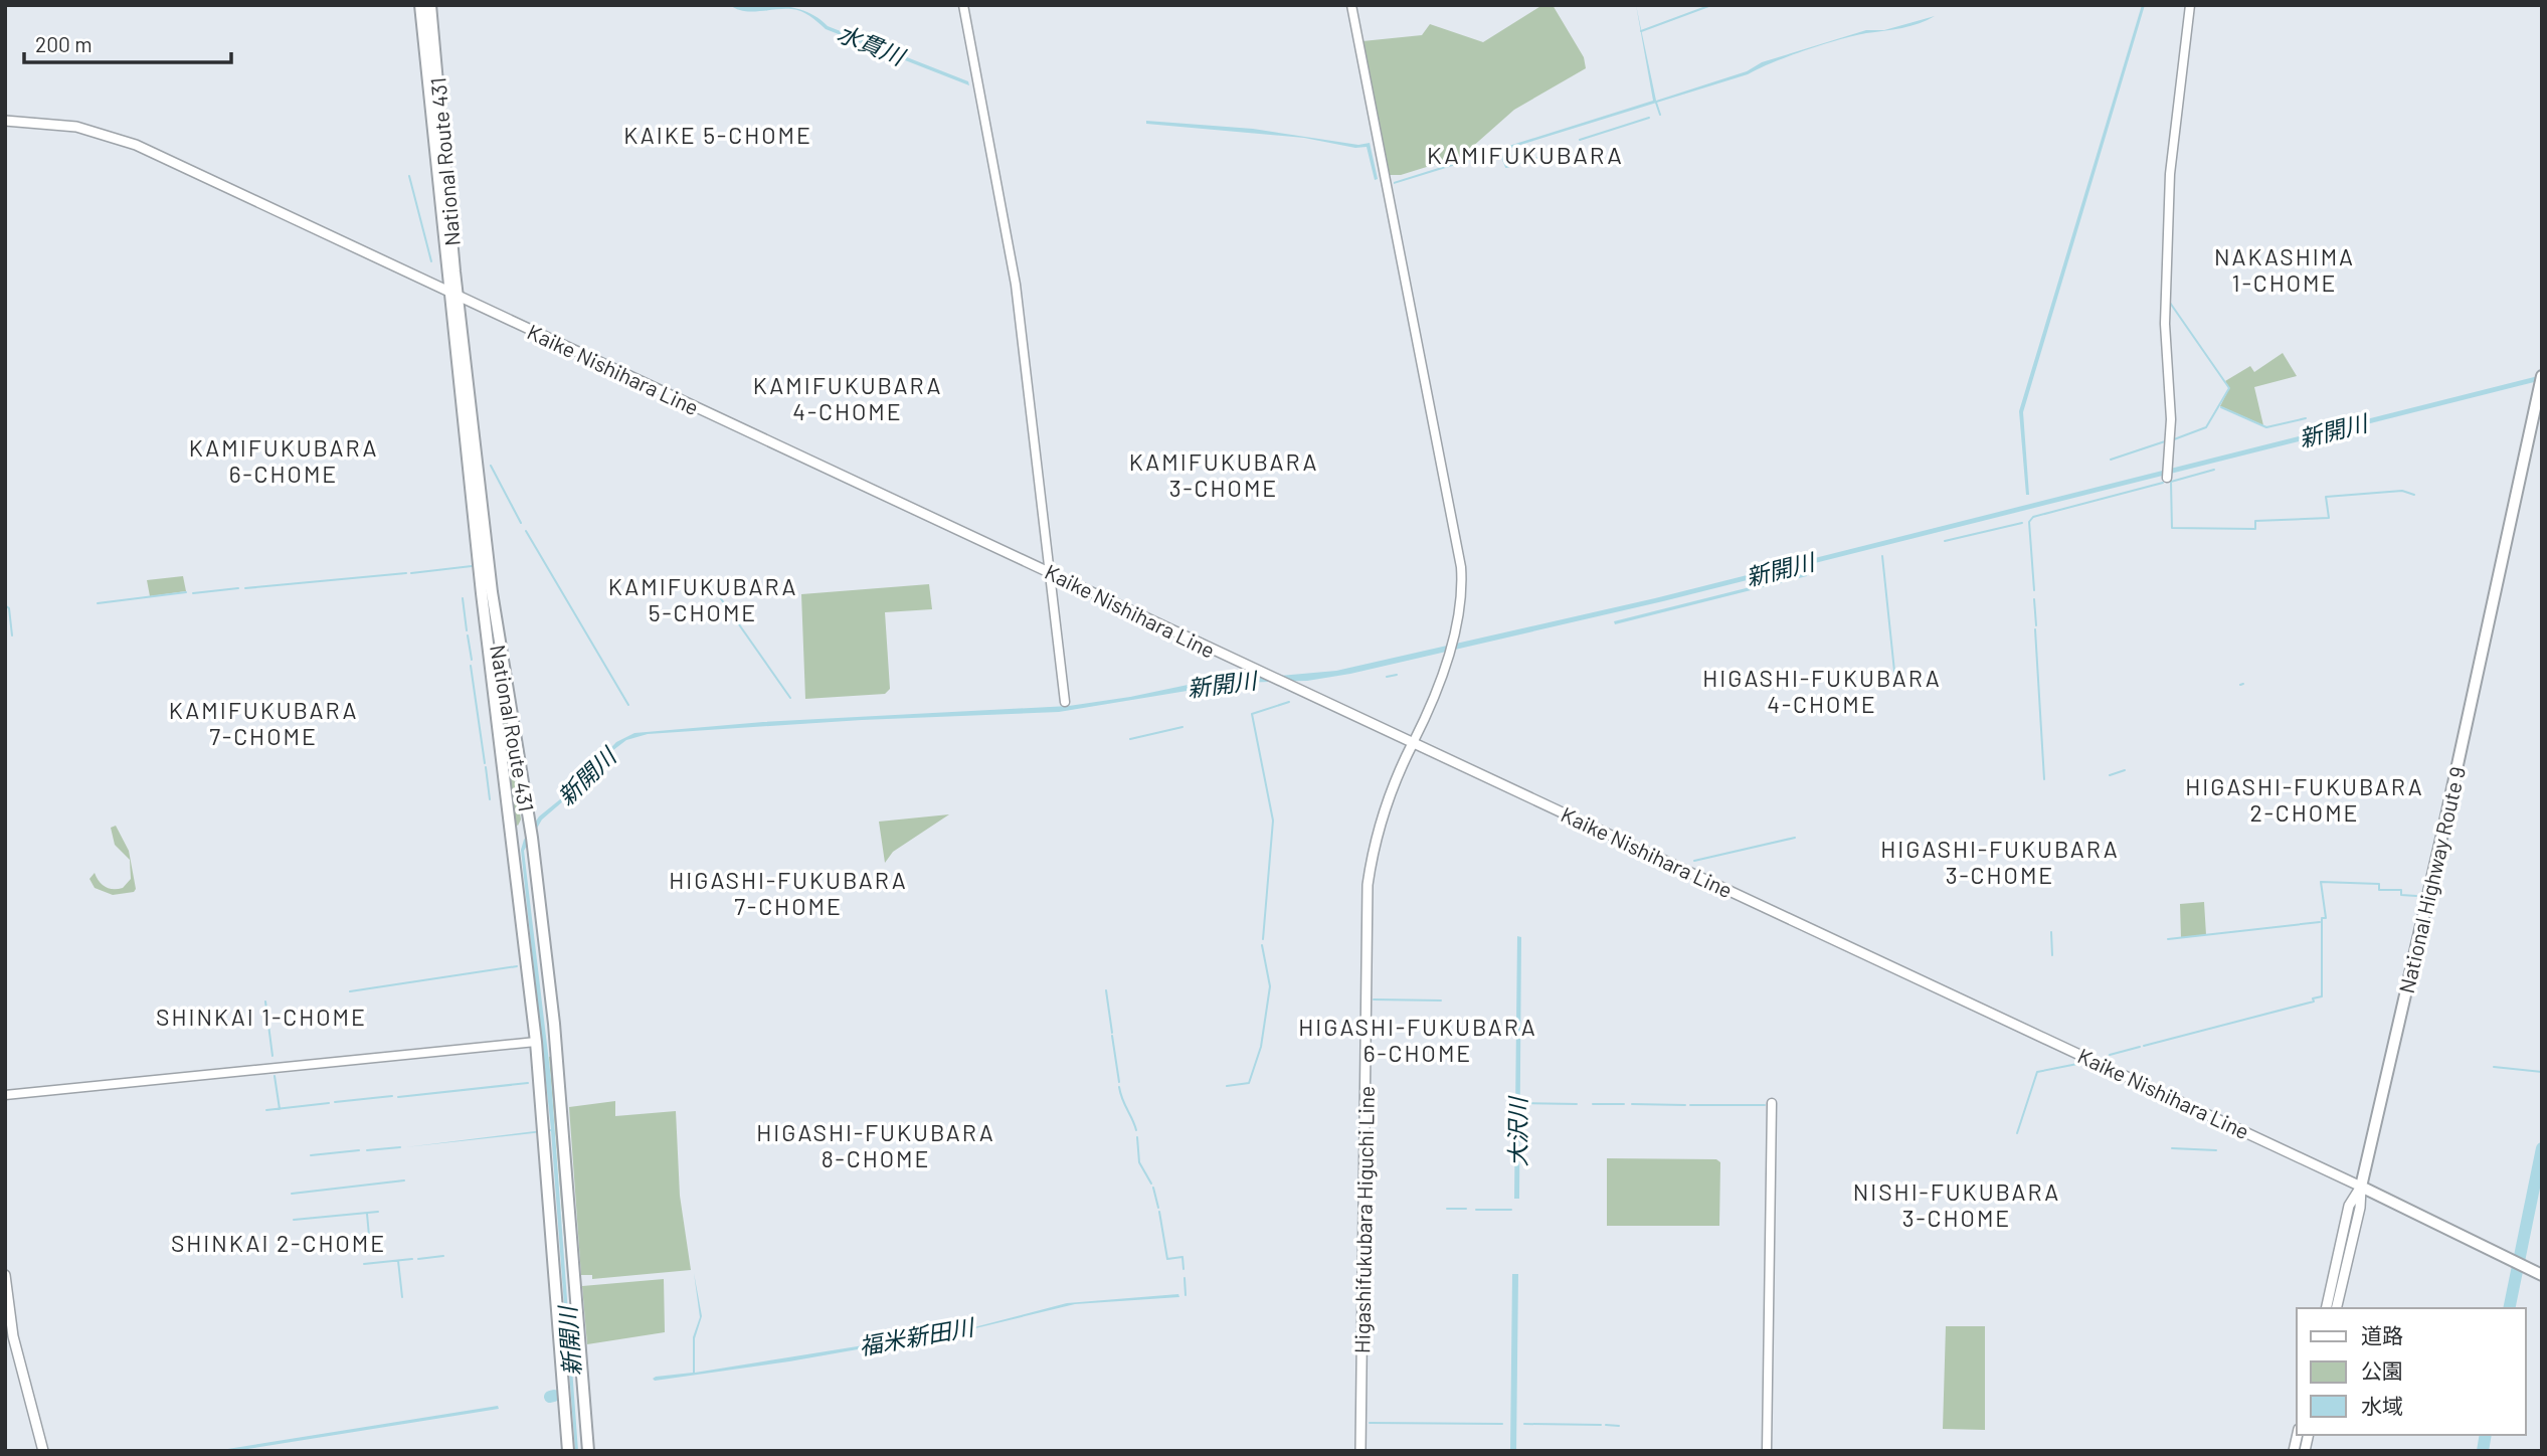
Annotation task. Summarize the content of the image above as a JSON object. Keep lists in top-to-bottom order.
{
  "streets": {
    "highway": ["National Route 431", "National Highway Route 9"],
    "main road": ["Kaike Nishihara Line", "Higashifukubara Higuchi Line"]
  },
  "crossings": [
    ["National Route 431", "Kaike Nishihara Line"],
    ["Kaike Nishihara Line", "National Highway Route 9"],
    ["Kaike Nishihara Line", "Higashifukubara Higuchi Line"]
  ],
  "districts": [
    "KAIKE 5-CHOME",
    "KAMIFUKUBARA",
    "NAKASHIMA 1-CHOME",
    "KAMIFUKUBARA 4-CHOME",
    "KAMIFUKUBARA 6-CHOME",
    "KAMIFUKUBARA 3-CHOME",
    "KAMIFUKUBARA 5-CHOME",
    "HIGASHI-FUKUBARA 4-CHOME",
    "KAMIFUKUBARA 7-CHOME",
    "HIGASHI-FUKUBARA 2-CHOME",
    "HIGASHI-FUKUBARA 3-CHOME",
    "HIGASHI-FUKUBARA 7-CHOME",
    "SHINKAI 1-CHOME",
    "HIGASHI-FUKUBARA 6-CHOME",
    "HIGASHI-FUKUBARA 8-CHOME",
    "NISHI-FUKUBARA 3-CHOME",
    "SHINKAI 2-CHOME"
  ],
  "water": [
    "水貫川",
    "新開川",
    "大沢川",
    "福米新田川"
  ],
  "legend": ["道路", "公園", "水域"],
  "scale_bar": "200 m"
}
